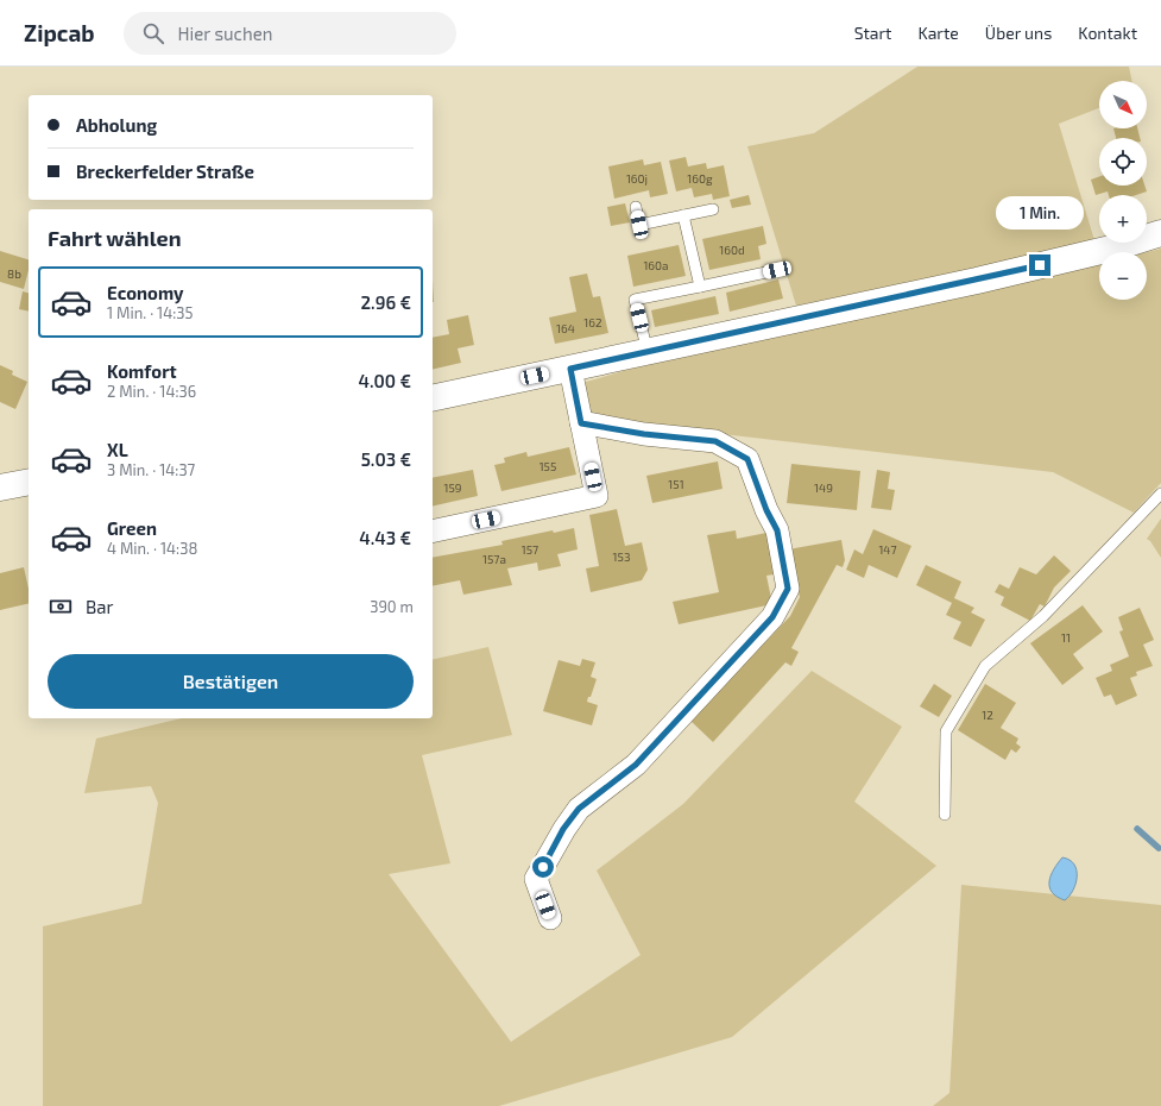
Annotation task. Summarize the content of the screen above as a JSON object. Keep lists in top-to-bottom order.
{
  "house_numbers": [
    "160j",
    "160g",
    "160d",
    "160a",
    "8b",
    "162",
    "164",
    "155",
    "151",
    "159",
    "149",
    "157",
    "147",
    "153",
    "157a",
    "11",
    "12"
  ],
  "north": "bottom right",
  "page": {
    "header": "Zipcab",
    "search": "Hier suchen",
    "nav": [
      "Start",
      "Karte",
      "Über uns",
      "Kontakt"
    ],
    "map_buttons": ["+", "−"],
    "banner": ["Abholung", "Breckerfelder Straße"],
    "bubble": "1 Min.",
    "heading": "Fahrt wählen",
    "list": [
      {
        "name": "Economy",
        "note": "1 Min. · 14:35",
        "value": "2.96 €"
      },
      {
        "name": "Komfort",
        "note": "2 Min. · 14:36",
        "value": "4.00 €"
      },
      {
        "name": "XL",
        "note": "3 Min. · 14:37",
        "value": "5.03 €"
      },
      {
        "name": "Green",
        "note": "4 Min. · 14:38",
        "value": "4.43 €"
      }
    ],
    "pay": ["Bar", "390 m"],
    "buttons": "Bestätigen"
  }
}
